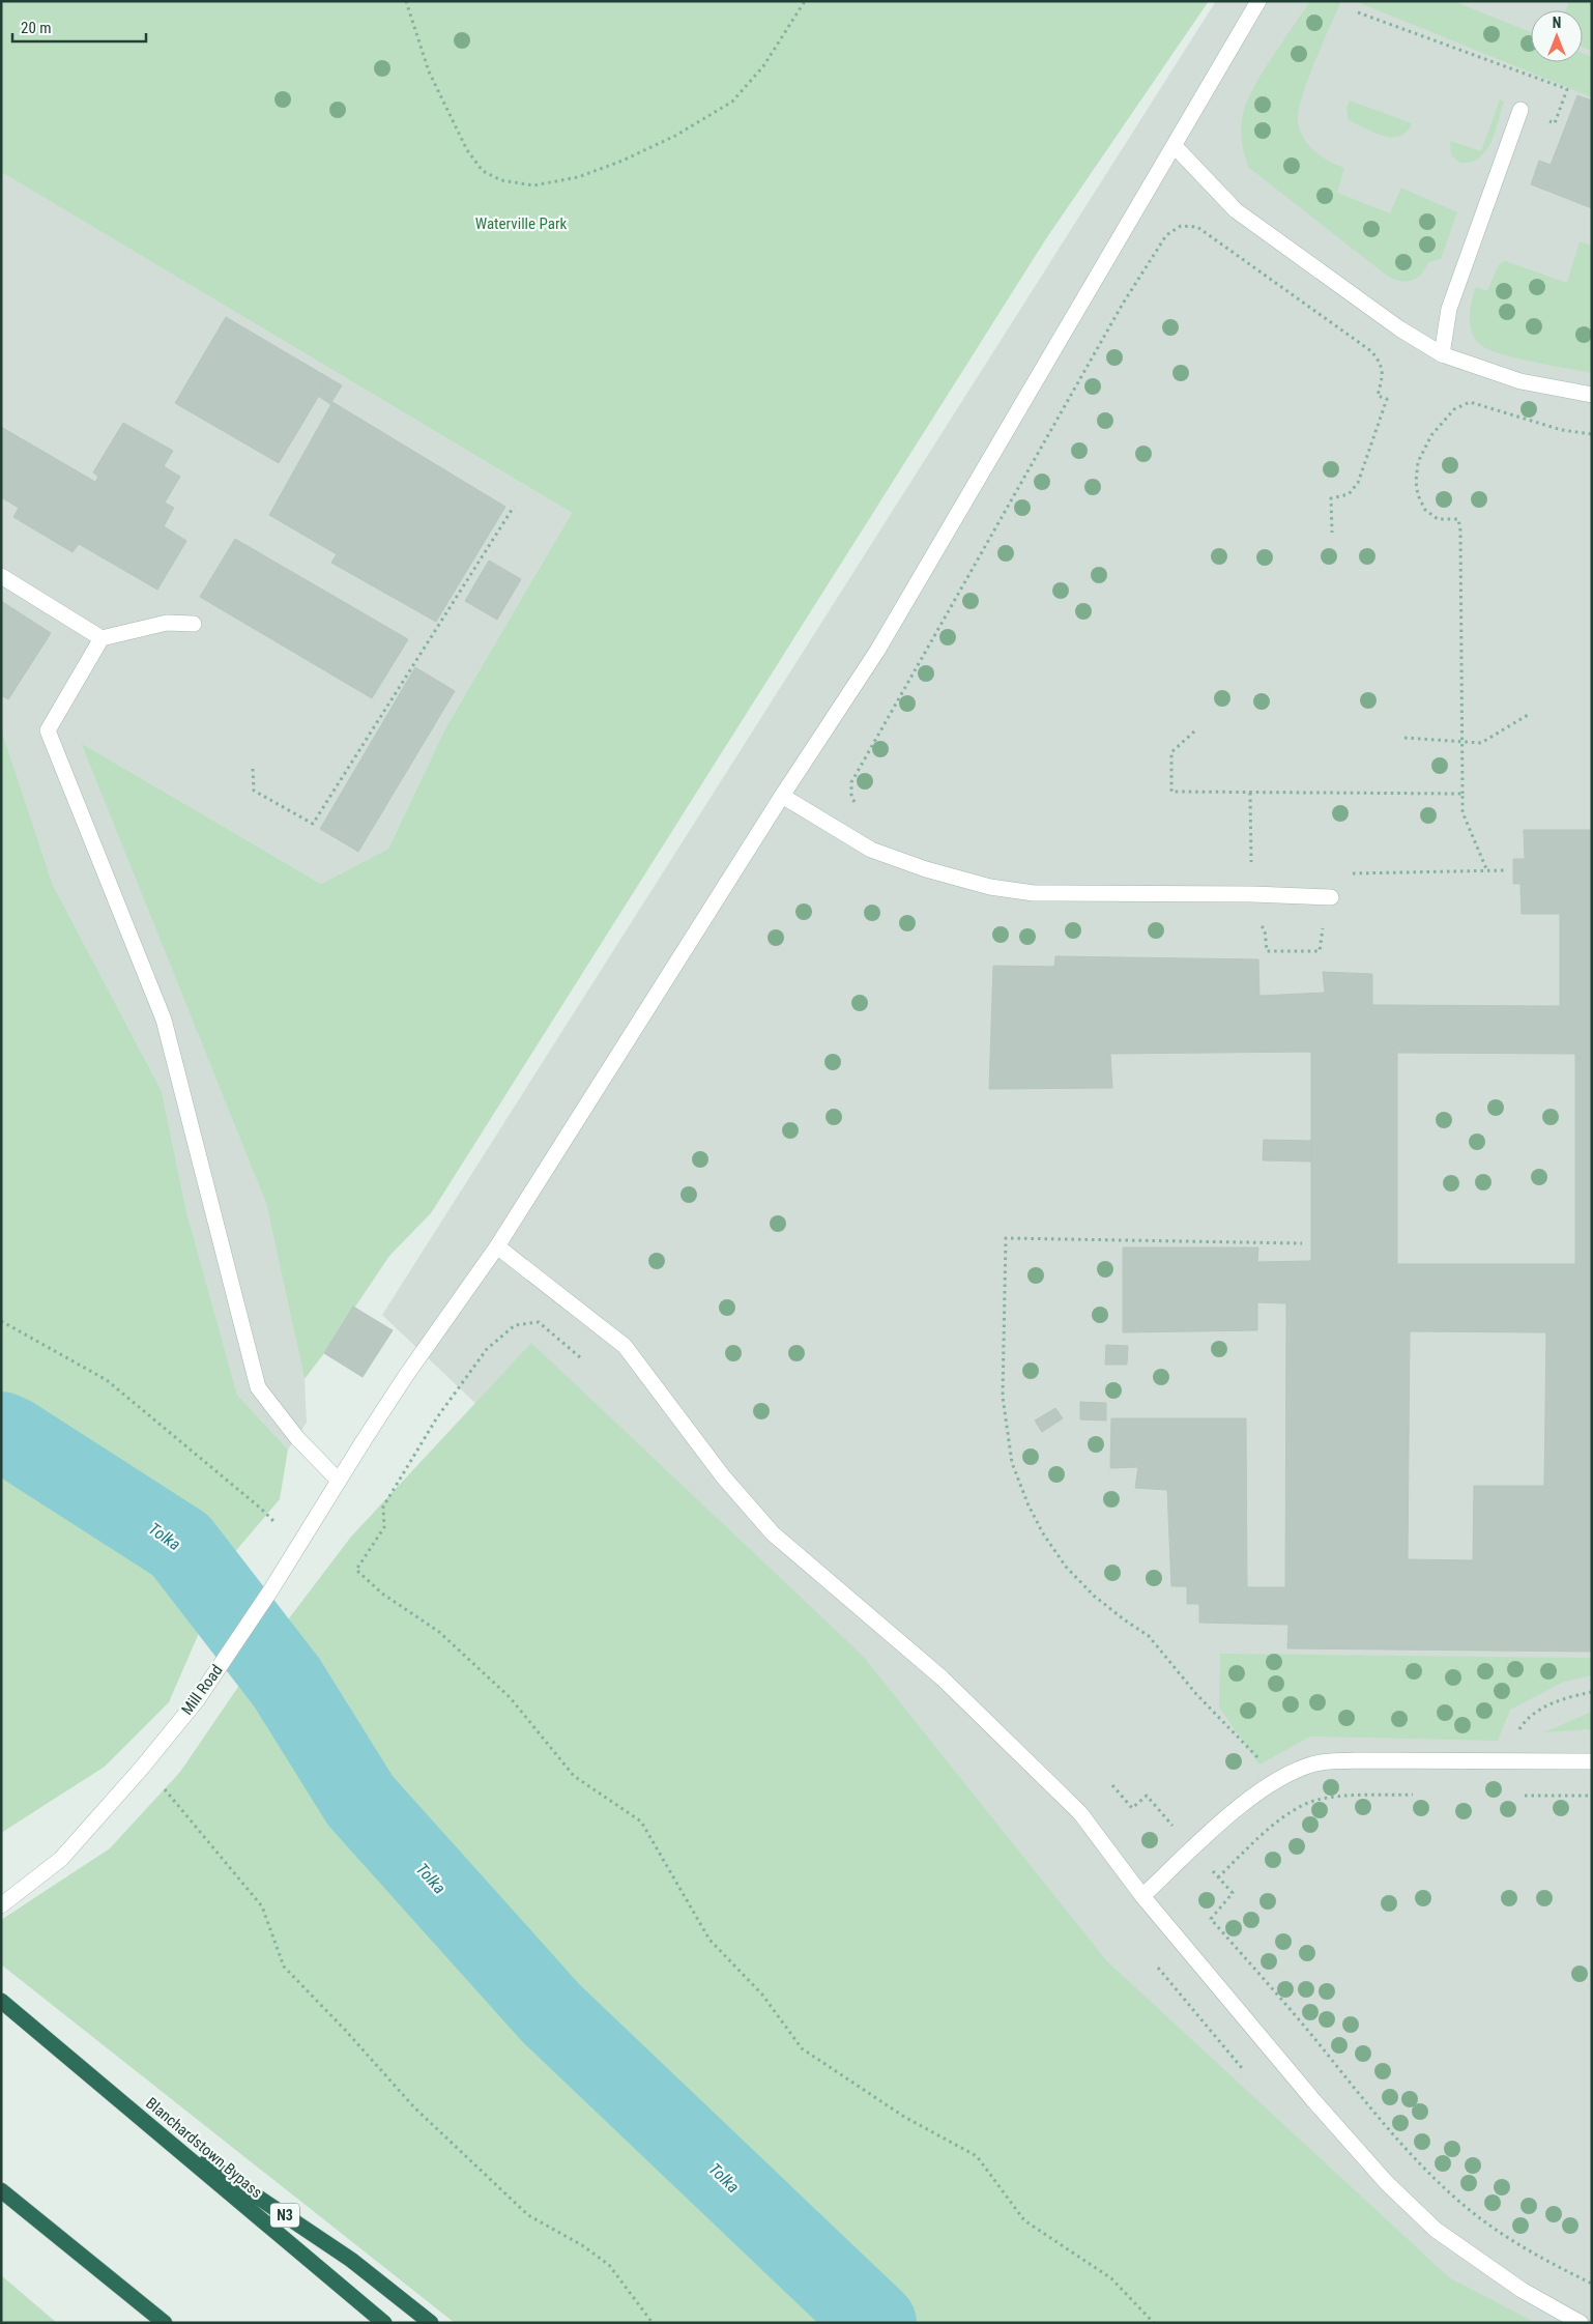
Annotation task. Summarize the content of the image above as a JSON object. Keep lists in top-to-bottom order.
{
  "streets": {
    "highway": ["Blanchardstown Bypass", "N3"],
    "street": ["Mill Road"]
  },
  "crossings": [
    ["Blanchardstown Bypass", "N3"]
  ],
  "water": ["Tolka"],
  "parks": ["Waterville Park"],
  "scale_bar": "20 m",
  "north": "top"
}
